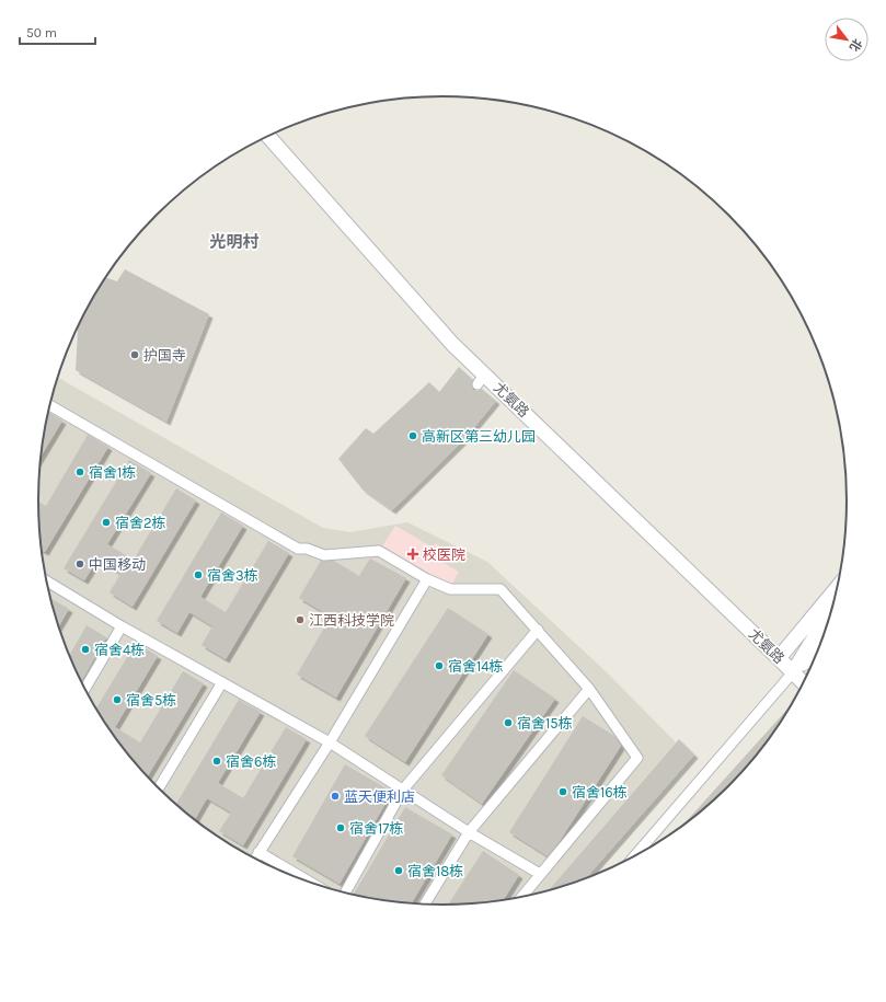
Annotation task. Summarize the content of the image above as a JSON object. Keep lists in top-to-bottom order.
{
  "streets": {
    "main road": ["尤氨路"]
  },
  "districts": ["光明村"],
  "places": {
    "other": [
      "护国寺",
      "高新区第三幼儿园",
      "宿舍1栋",
      "宿舍2栋",
      "中国移动",
      "宿舍3栋",
      "江西科技学院",
      "宿舍4栋",
      "宿舍14栋",
      "宿舍5栋",
      "宿舍15栋",
      "宿舍6栋",
      "宿舍16栋",
      "蓝天便利店",
      "宿舍17栋",
      "宿舍18栋"
    ],
    "health": ["校医院"]
  },
  "scale_bar": "50 m",
  "north": "bottom right"
}
